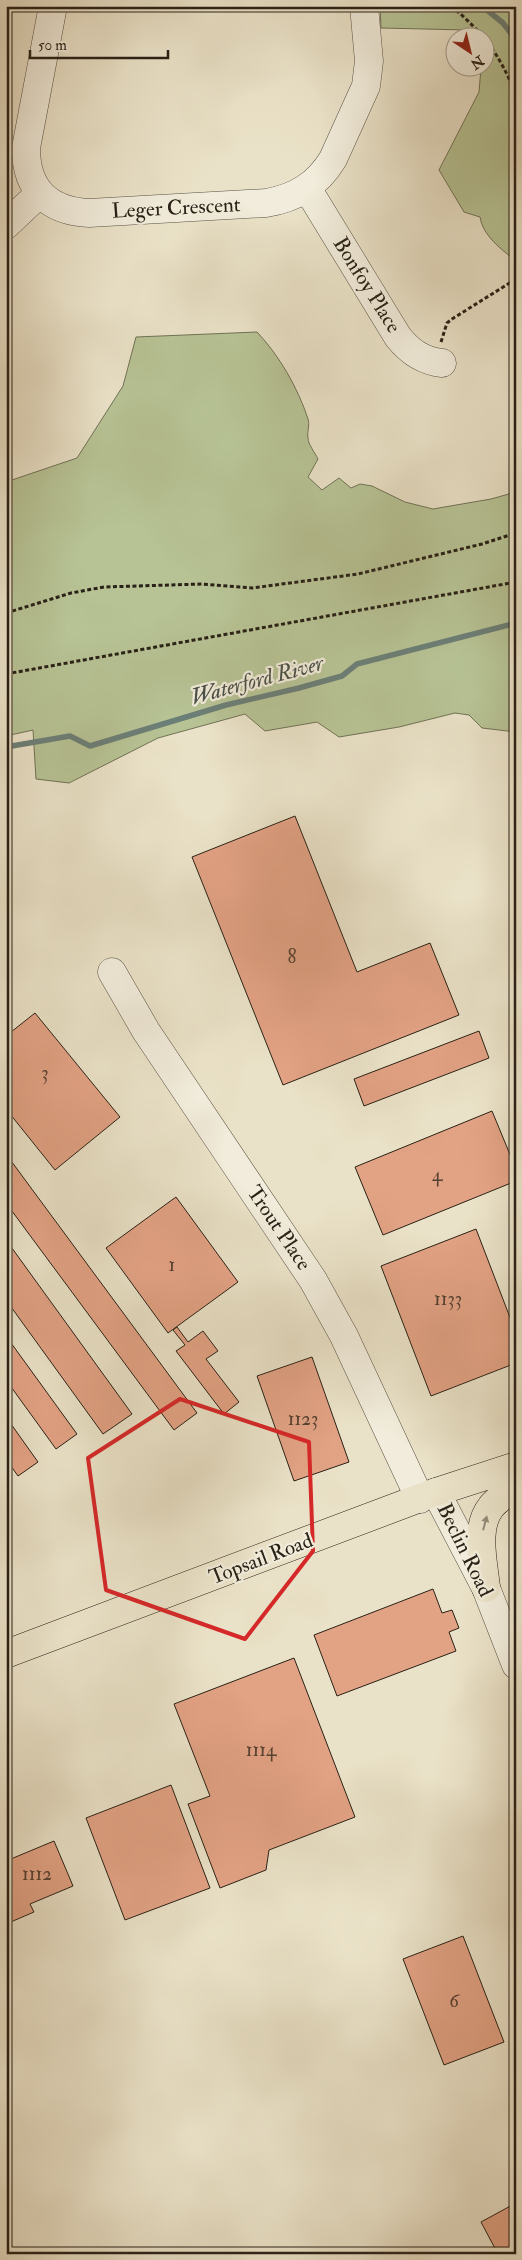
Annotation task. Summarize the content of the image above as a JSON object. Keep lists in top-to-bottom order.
{
  "streets": {
    "main road": ["Topsail Road"],
    "street": [
      "Leger Crescent",
      "Bonfoy Place",
      "Trout Place",
      "Beclin Road"
    ]
  },
  "crossings": [
    ["Leger Crescent", "Bonfoy Place"],
    ["Trout Place", "Beclin Road"],
    ["Trout Place", "Topsail Road"],
    ["Beclin Road", "Topsail Road"]
  ],
  "water": ["Waterford River"],
  "house_numbers": [
    "8",
    "3",
    "4",
    "1",
    "1133",
    "1123",
    "1114",
    "1112",
    "6"
  ],
  "scale_bar": "50 m",
  "north": "bottom right"
}
